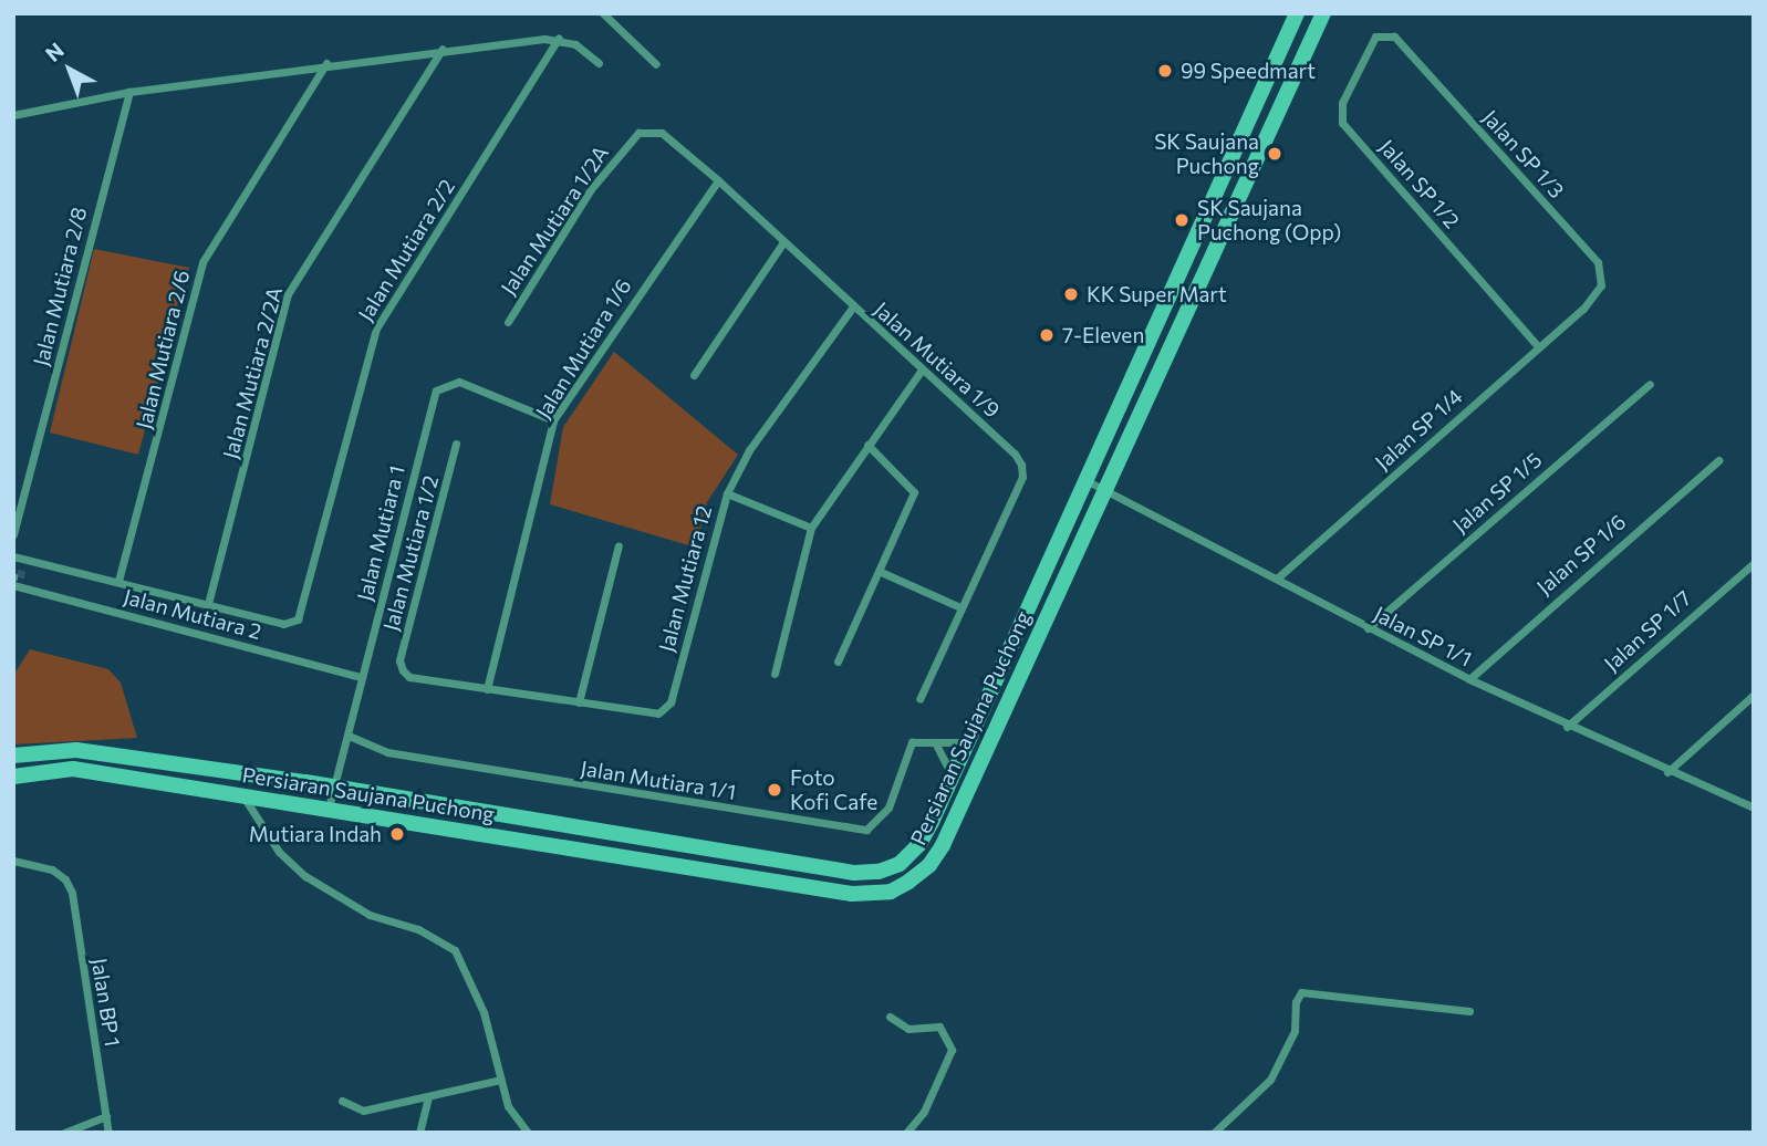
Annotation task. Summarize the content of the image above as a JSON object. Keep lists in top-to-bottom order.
{
  "streets": {
    "street": [
      "Jalan SP 1/3",
      "Jalan SP 1/2",
      "Jalan Mutiara 1/2A",
      "Jalan Mutiara 2/2",
      "Jalan Mutiara 2/8",
      "Jalan Mutiara 1/6",
      "Jalan Mutiara 2/6",
      "Jalan Mutiara 1/9",
      "Jalan Mutiara 2/2A",
      "Jalan SP 1/4",
      "Jalan SP 1/5",
      "Jalan Mutiara 1",
      "Jalan Mutiara 1/2",
      "Jalan SP 1/6",
      "Jalan Mutiara 12",
      "Jalan Mutiara 2",
      "Jalan SP 1/7",
      "Jalan SP 1/1",
      "Persiaran Saujana Puchong",
      "Jalan Mutiara 1/1",
      "Jalan BP 1"
    ]
  },
  "crossings": [
    ["Jalan SP 1/3", "Jalan SP 1/2"],
    ["Jalan SP 1/3", "Jalan SP 1/4"],
    ["Jalan SP 1/2", "Jalan SP 1/4"],
    ["Jalan Mutiara 1/2A", "Jalan Mutiara 1/9"],
    ["Jalan Mutiara 2/2", "Jalan Mutiara 2/2A"],
    ["Jalan Mutiara 1/6", "Jalan Mutiara 1/9"],
    ["Jalan Mutiara 1/6", "Jalan Mutiara 1"],
    ["Jalan Mutiara 1/6", "Jalan Mutiara 1/2"],
    ["Jalan Mutiara 1/9", "Jalan Mutiara 12"],
    ["Jalan SP 1/4", "Jalan SP 1/1"],
    ["Jalan SP 1/5", "Jalan SP 1/1"],
    ["Jalan Mutiara 1", "Jalan Mutiara 2"],
    ["Jalan Mutiara 1", "Persiaran Saujana Puchong"],
    ["Jalan Mutiara 1", "Jalan Mutiara 1/1"],
    ["Jalan SP 1/6", "Jalan SP 1/1"],
    ["Jalan SP 1/7", "Jalan SP 1/1"],
    ["Jalan SP 1/1", "Persiaran Saujana Puchong"]
  ],
  "places": [
    "99 Speedmart",
    "SK Saujana Puchong",
    "SK Saujana Puchong (Opp)",
    "KK Super Mart",
    "7-Eleven",
    "Foto Kofi Cafe",
    "Mutiara Indah"
  ],
  "north": "top left"
}
